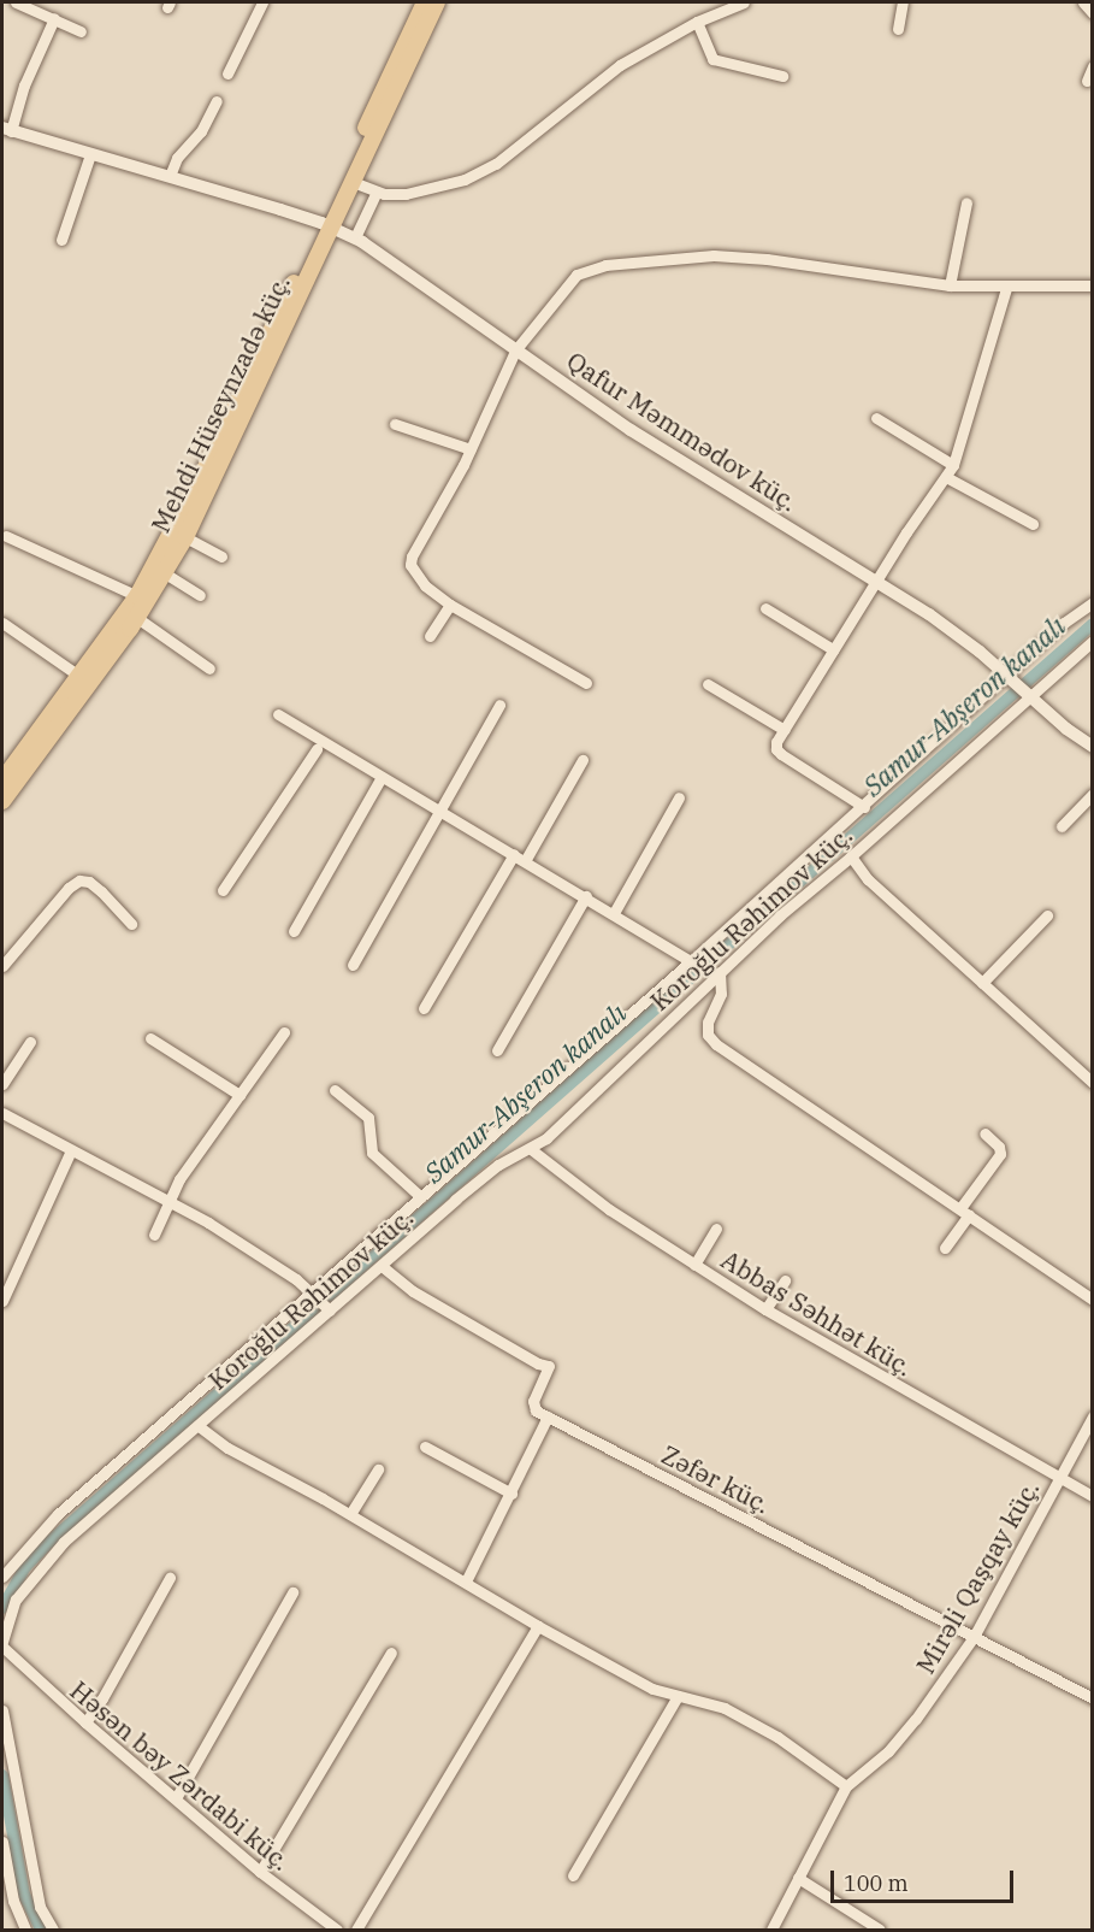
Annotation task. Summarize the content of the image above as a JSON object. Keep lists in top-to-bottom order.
{
  "streets": {
    "main road": ["Mehdi Hüseynzadə küç."],
    "street": [
      "Qafur Məmmədov küç.",
      "Koroğlu Rəhimov küç.",
      "Abbas Səhhət küç.",
      "Zəfər küç.",
      "Mirəli Qaşqay küç.",
      "Həsən bəy Zərdabi küç."
    ]
  },
  "crossings": [
    ["Mehdi Hüseynzadə küç.", "Qafur Məmmədov küç."],
    ["Qafur Məmmədov küç.", "Koroğlu Rəhimov küç."],
    ["Koroğlu Rəhimov küç.", "Abbas Səhhət küç."],
    ["Abbas Səhhət küç.", "Mirəli Qaşqay küç."],
    ["Zəfər küç.", "Mirəli Qaşqay küç."]
  ],
  "water": ["Samur-Abşeron kanalı"],
  "scale_bar": "100 m"
}
